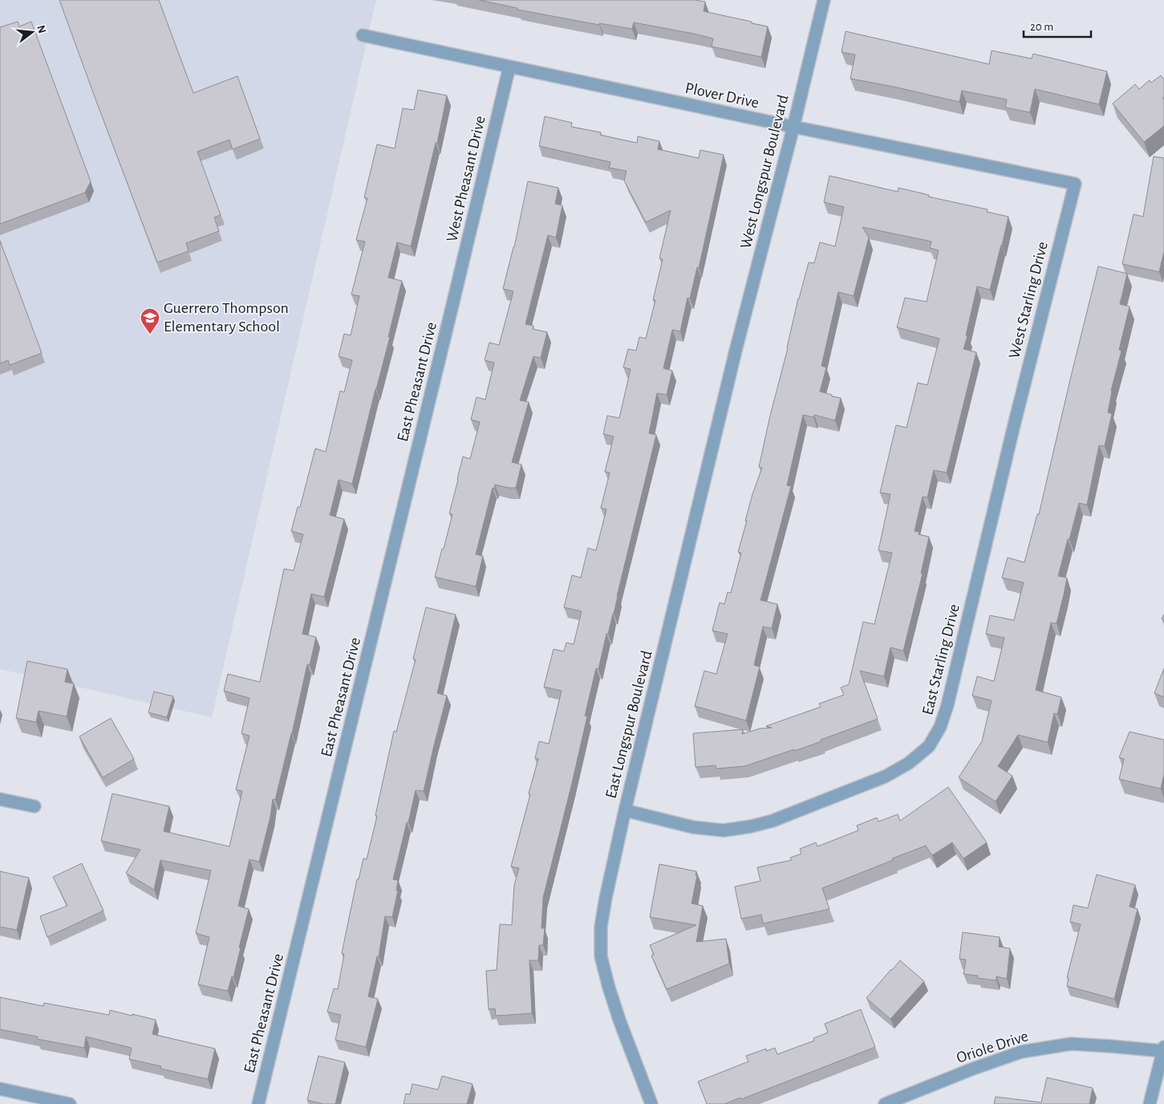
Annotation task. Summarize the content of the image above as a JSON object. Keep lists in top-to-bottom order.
{
  "streets": {
    "street": [
      "Plover Drive",
      "West Longspur Boulevard",
      "West Pheasant Drive",
      "West Starling Drive",
      "East Pheasant Drive",
      "East Starling Drive",
      "East Longspur Boulevard",
      "Oriole Drive"
    ]
  },
  "crossings": [
    ["Plover Drive", "West Longspur Boulevard"],
    ["Plover Drive", "West Pheasant Drive"],
    ["Plover Drive", "West Starling Drive"],
    ["West Longspur Boulevard", "East Longspur Boulevard"],
    ["West Pheasant Drive", "East Pheasant Drive"],
    ["West Starling Drive", "East Starling Drive"],
    ["East Starling Drive", "East Longspur Boulevard"]
  ],
  "places": {
    "school or university": ["Guerrero Thompson Elementary School"]
  },
  "scale_bar": "20 m",
  "north": "right"
}
